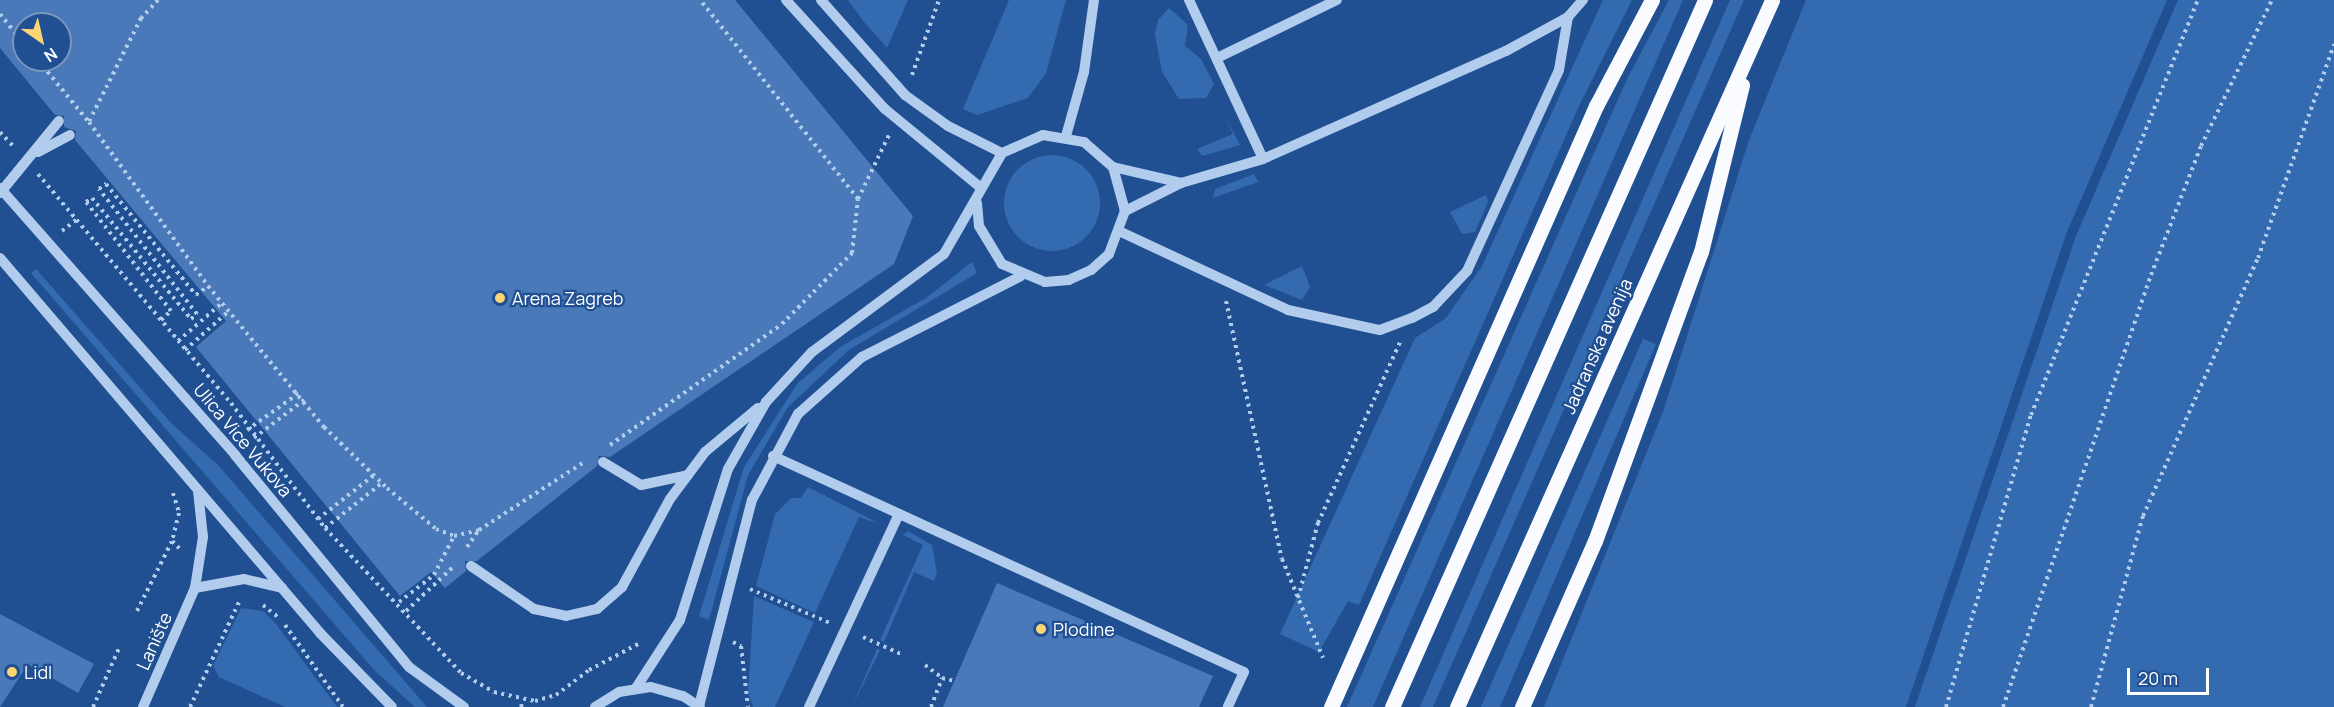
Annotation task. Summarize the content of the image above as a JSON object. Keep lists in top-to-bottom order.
{
  "streets": {
    "main road": ["Jadranska avenija"],
    "street": ["Ulica Vice Vukova", "Lanište"]
  },
  "places": ["Arena Zagreb", "Plodine", "Lidl"],
  "scale_bar": "20 m",
  "north": "bottom right"
}
